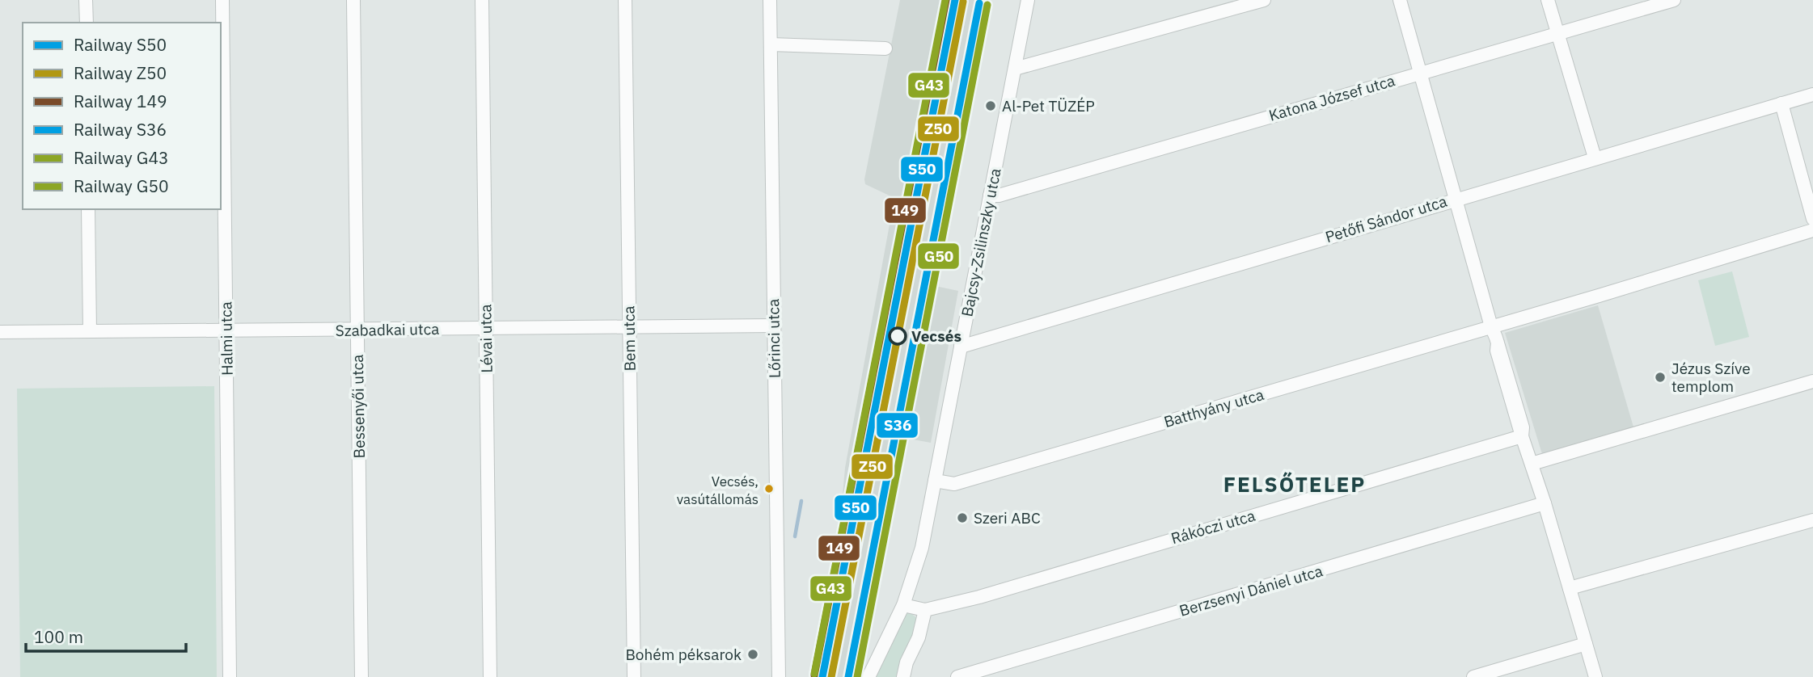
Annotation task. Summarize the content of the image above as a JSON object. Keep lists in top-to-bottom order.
{
  "streets": {
    "street": [
      "Katona József utca",
      "Petőfi Sándor utca",
      "Bajcsy-Zsilinszky utca",
      "Szabadkai utca",
      "Halmi utca",
      "Lévai utca",
      "Bem utca",
      "Lőrinci utca",
      "Bessenyői utca",
      "Batthyány utca",
      "Rákóczi utca",
      "Berzsenyi Dániel utca"
    ]
  },
  "crossings": [
    ["Katona József utca", "Bajcsy-Zsilinszky utca"],
    ["Petőfi Sándor utca", "Bajcsy-Zsilinszky utca"],
    ["Bajcsy-Zsilinszky utca", "Batthyány utca"],
    ["Bajcsy-Zsilinszky utca", "Rákóczi utca"],
    ["Szabadkai utca", "Halmi utca"],
    ["Szabadkai utca", "Lévai utca"],
    ["Szabadkai utca", "Bem utca"],
    ["Szabadkai utca", "Lőrinci utca"],
    ["Szabadkai utca", "Bessenyői utca"]
  ],
  "districts": ["FELSŐTELEP"],
  "places": [
    "Al-Pet TÜZÉP",
    "Vecsés",
    "Jézus Szíve templom",
    "Vecsés, vasútállomás",
    "Szeri ABC",
    "Bohém péksarok"
  ],
  "lines": [
    "rail line S50",
    "rail line 149",
    "rail line G43",
    "rail line Z50",
    "rail line S36",
    "rail line G50"
  ],
  "legend": [
    "Railway S50",
    "Railway Z50",
    "Railway 149",
    "Railway S36",
    "Railway G43",
    "Railway G50"
  ],
  "scale_bar": "100 m"
}
